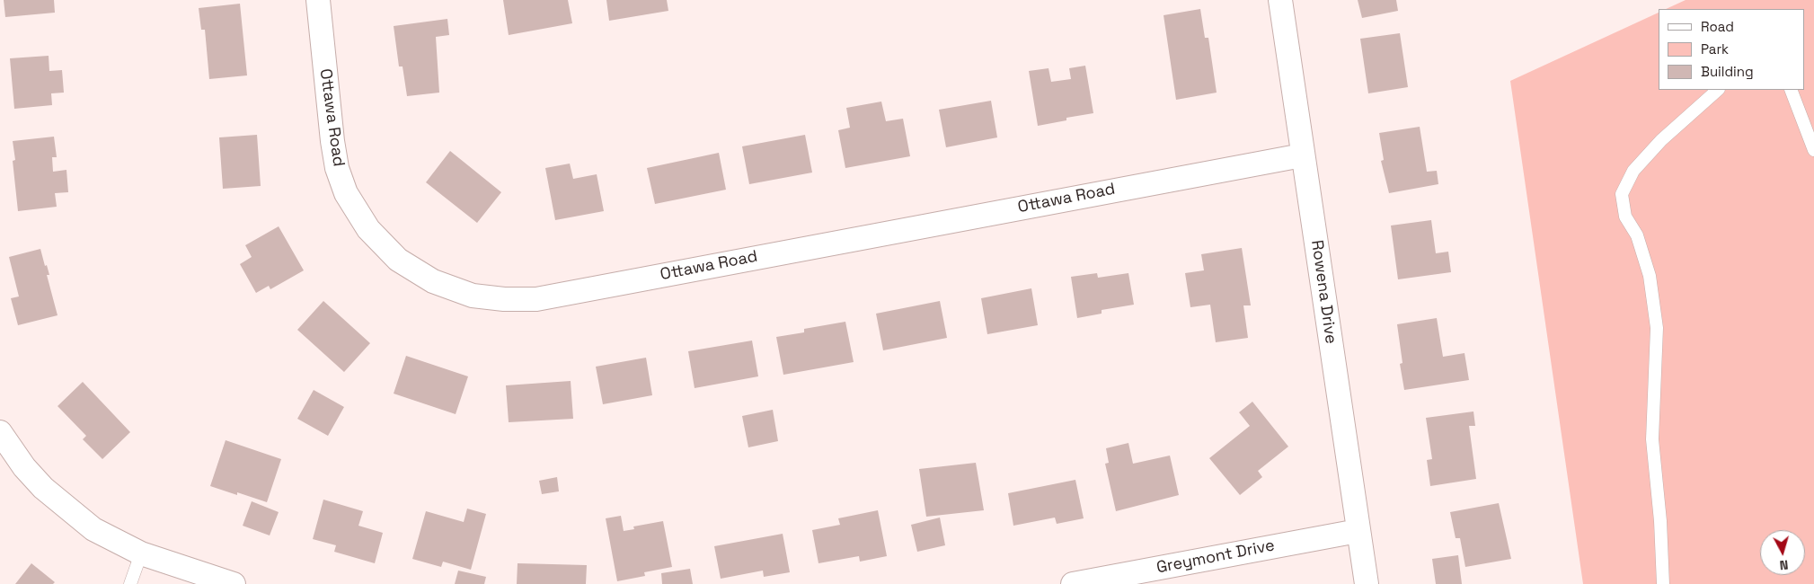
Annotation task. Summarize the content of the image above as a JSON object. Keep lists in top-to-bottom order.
{
  "streets": {
    "street": ["Ottawa Road", "Rowena Drive", "Greymont Drive"]
  },
  "crossings": [
    ["Ottawa Road", "Rowena Drive"],
    ["Rowena Drive", "Greymont Drive"]
  ],
  "legend": ["Road", "Park", "Building"],
  "north": "bottom"
}
